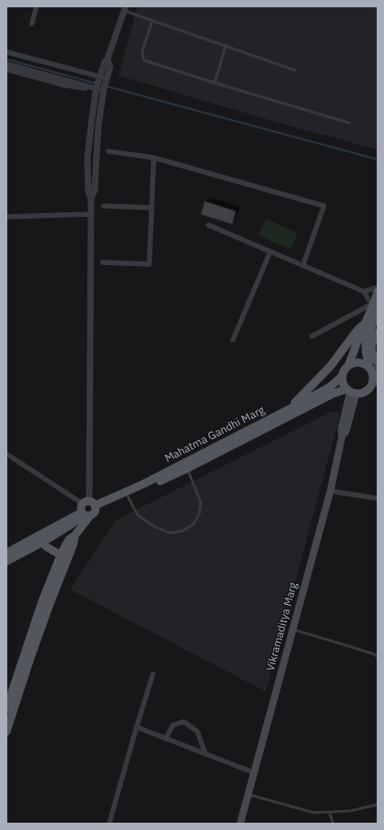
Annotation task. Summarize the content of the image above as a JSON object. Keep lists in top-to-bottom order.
{
  "streets": {
    "main road": ["Mahatma Gandhi Marg", "Vikramaditya Marg"]
  },
  "crossings": [
    ["Mahatma Gandhi Marg", "Vikramaditya Marg"]
  ]
}
